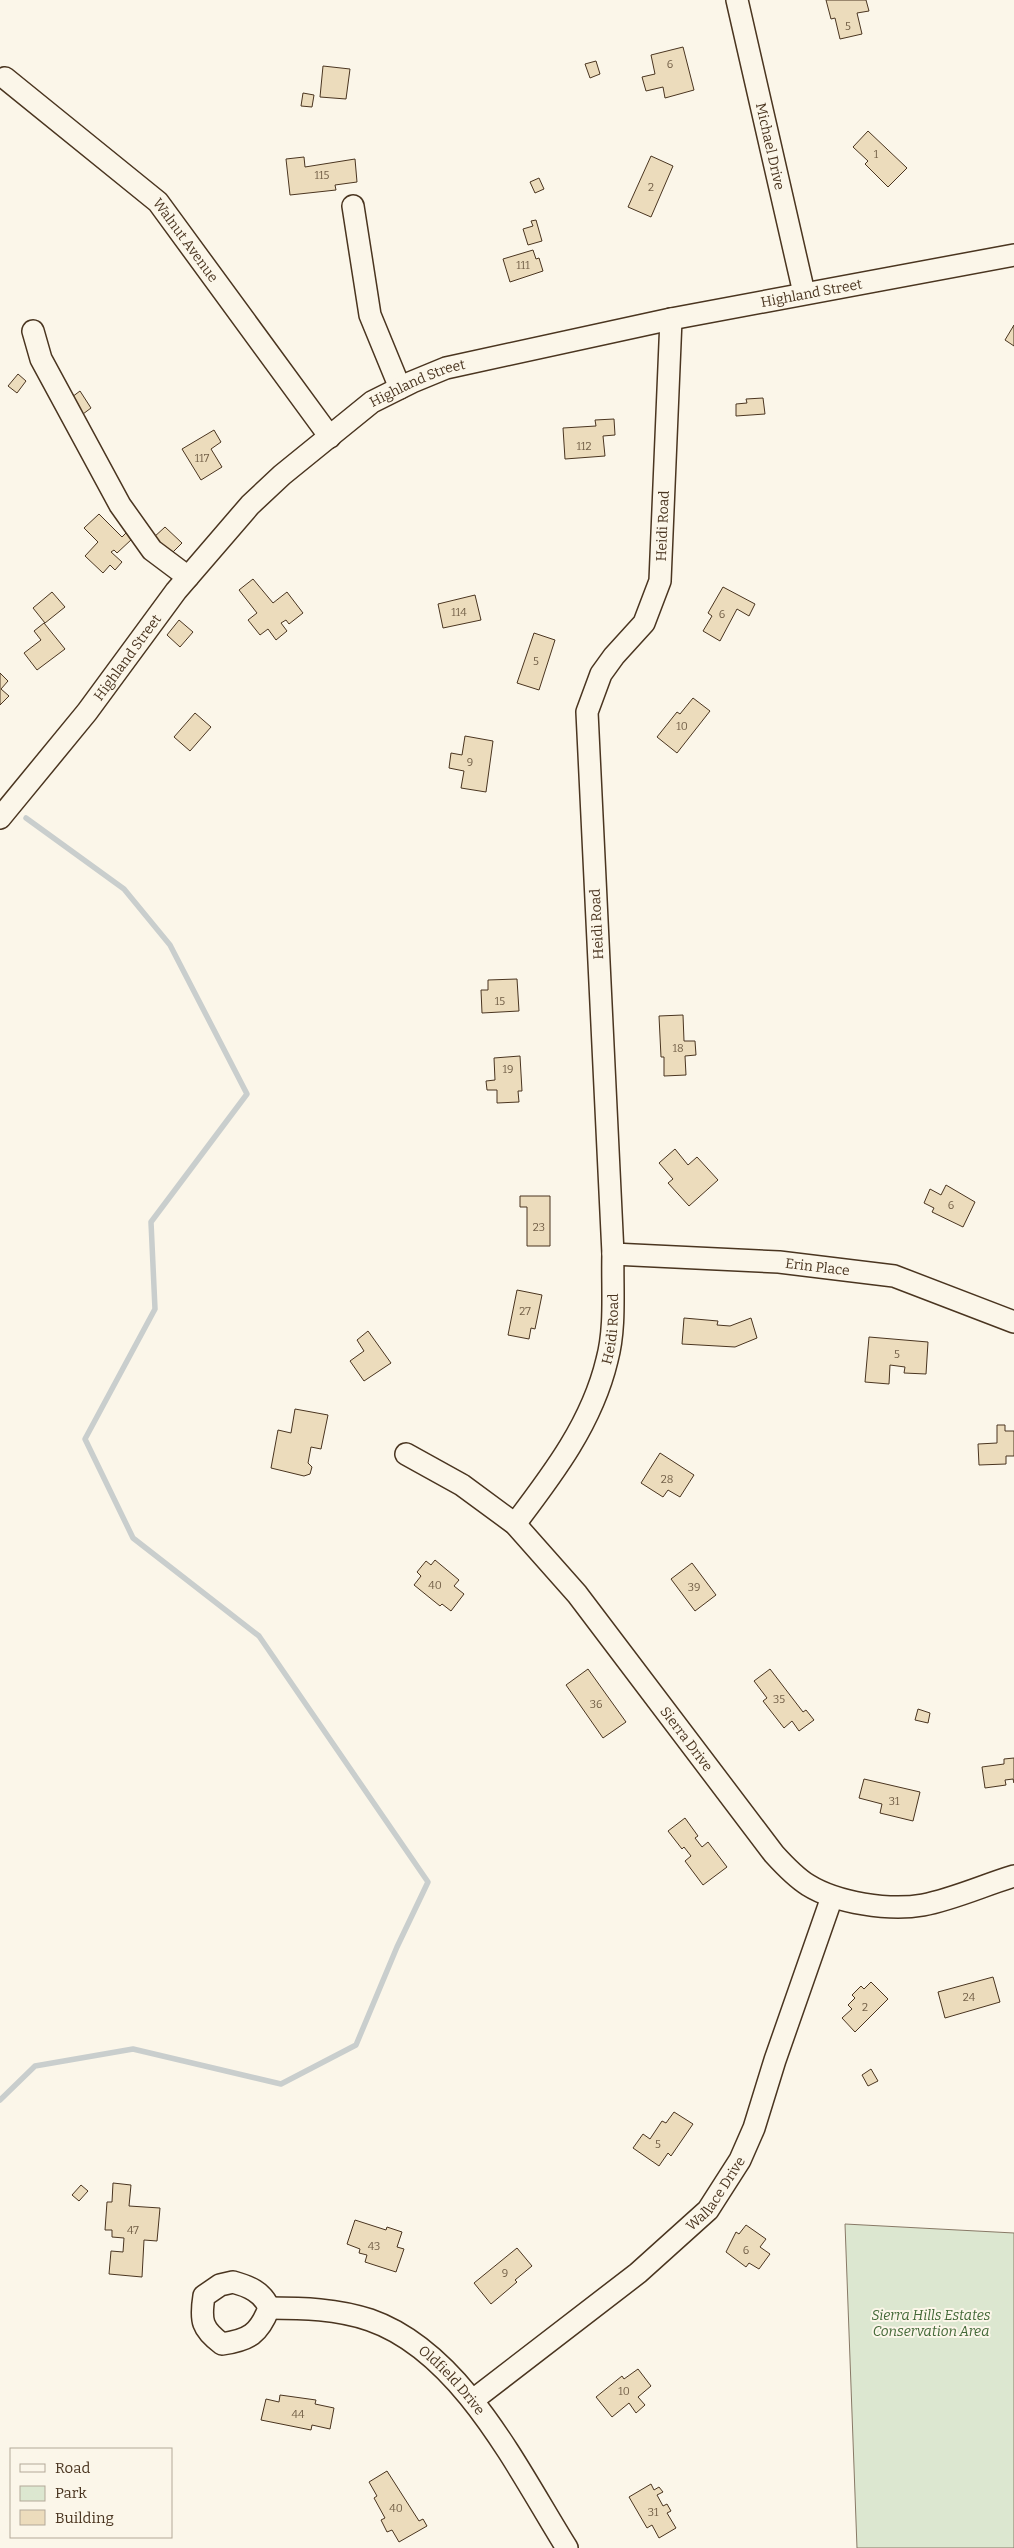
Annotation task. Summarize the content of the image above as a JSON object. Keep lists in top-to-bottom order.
{
  "streets": {
    "street": [
      "Michael Drive",
      "Walnut Avenue",
      "Highland Street",
      "Heidi Road",
      "Erin Place",
      "Sierra Drive",
      "Wallace Drive",
      "Oldfield Drive"
    ]
  },
  "crossings": [
    ["Michael Drive", "Highland Street"],
    ["Walnut Avenue", "Highland Street"],
    ["Highland Street", "Heidi Road"],
    ["Heidi Road", "Erin Place"],
    ["Heidi Road", "Sierra Drive"],
    ["Sierra Drive", "Wallace Drive"],
    ["Wallace Drive", "Oldfield Drive"]
  ],
  "parks": ["Sierra Hills Estates Conservation Area"],
  "house_numbers": [
    "5",
    "6",
    "1",
    "115",
    "2",
    "111",
    "112",
    "117",
    "114",
    "6",
    "5",
    "10",
    "9",
    "15",
    "18",
    "19",
    "6",
    "23",
    "27",
    "5",
    "28",
    "40",
    "39",
    "35",
    "36",
    "31",
    "24",
    "2",
    "5",
    "47",
    "43",
    "6",
    "9",
    "10",
    "44",
    "40",
    "31"
  ],
  "legend": ["Road", "Park", "Building"]
}
